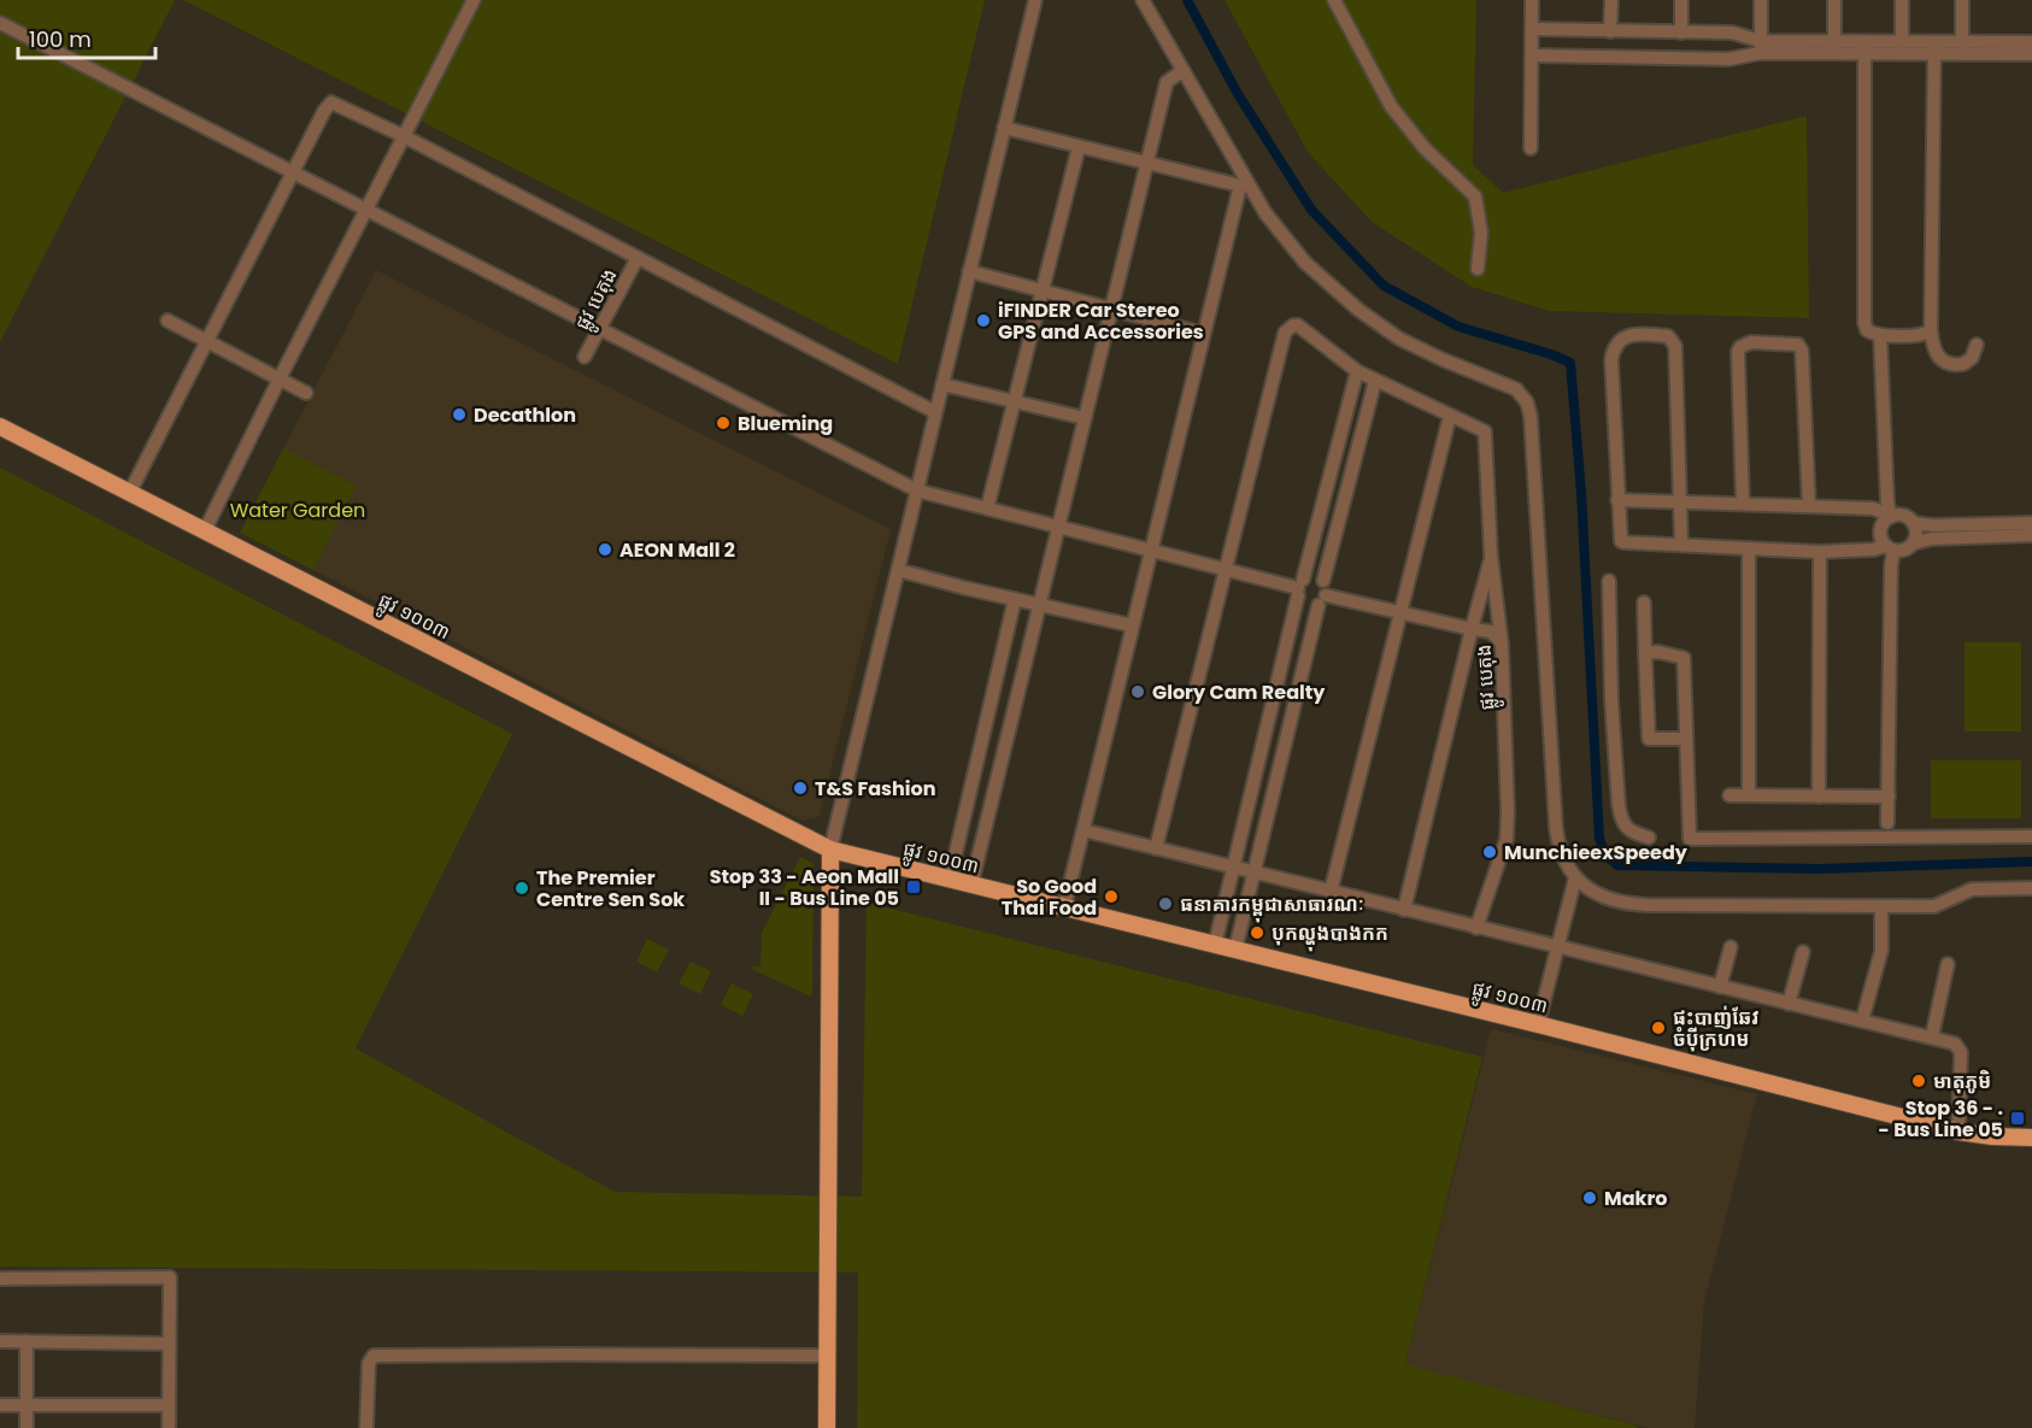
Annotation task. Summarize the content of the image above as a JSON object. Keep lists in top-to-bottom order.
{
  "streets": {
    "main road": ["ផ្លូវ ១០០៣"],
    "street": ["ផ្លូវ បេតុង"]
  },
  "parks": ["Water Garden"],
  "places": {
    "other": [
      "iFINDER Car Stereo GPS and Accessories",
      "Decathlon",
      "Blueming",
      "AEON Mall 2",
      "Glory Cam Realty",
      "T&S Fashion",
      "MunchieexSpeedy",
      "The Premier Centre Sen Sok",
      "So Good Thai Food",
      "ធនាគារកម្ពុជាសាធារណៈ",
      "បុកល្ហុងបាងកក",
      "ផ្ទះបាញ់ឆែវ ចំប៉ីក្រហម",
      "មាតុភូមិ",
      "Makro"
    ],
    "transit": ["Stop 33 - Aeon Mall II - Bus Line 05", "Stop 36 - . - Bus Line 05"]
  },
  "scale_bar": "100 m"
}
